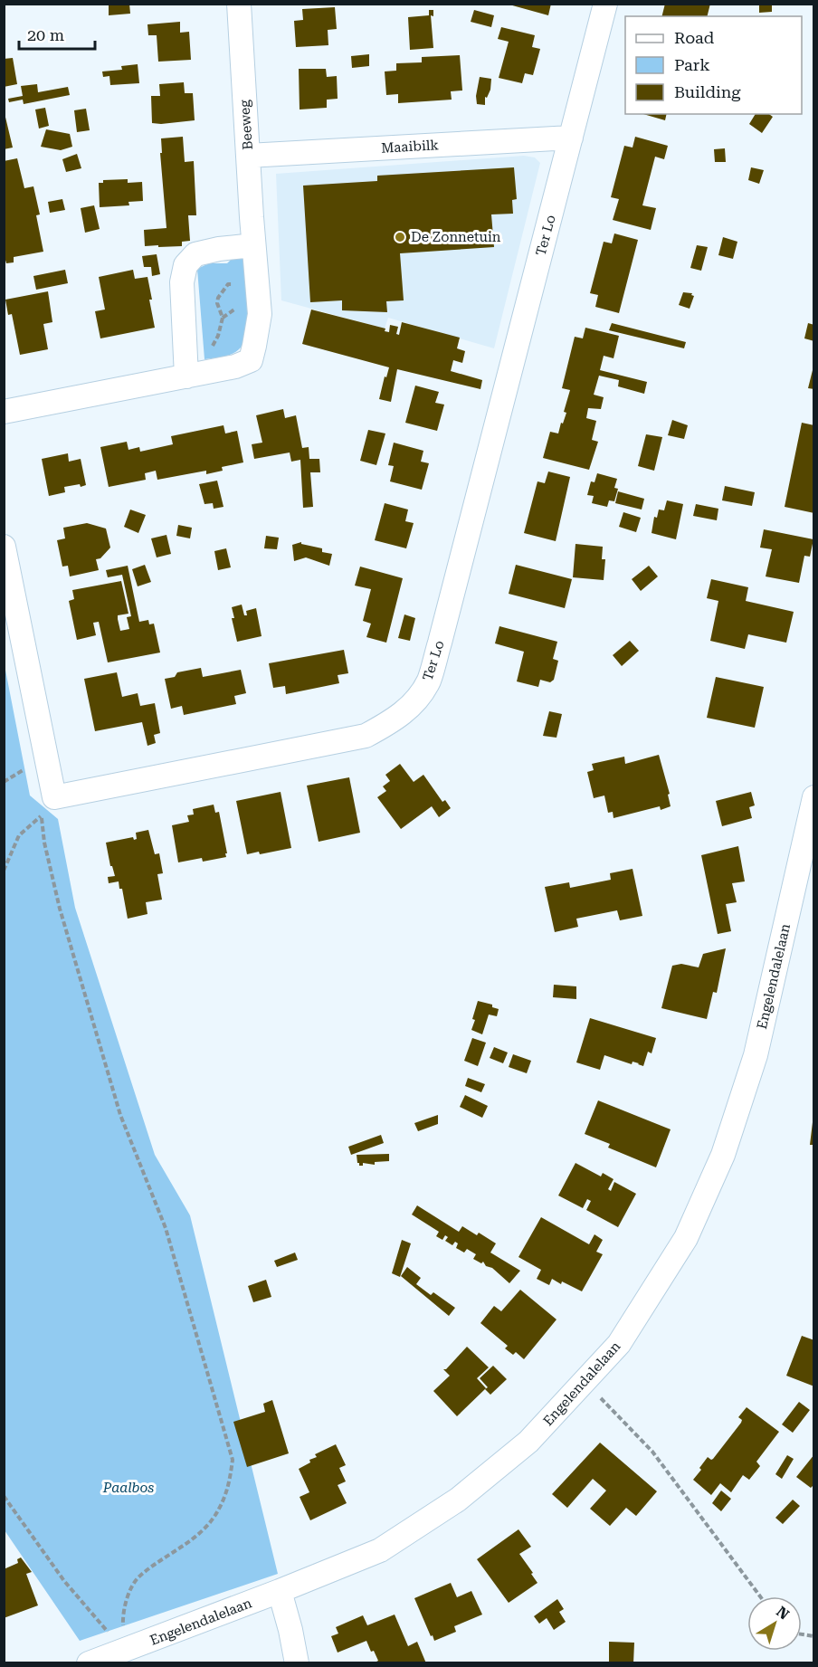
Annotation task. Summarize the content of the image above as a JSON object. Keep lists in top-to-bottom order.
{
  "streets": {
    "street": [
      "Beeweg",
      "Maaibilk",
      "Ter Lo",
      "Engelendalelaan"
    ]
  },
  "crossings": [
    ["Beeweg", "Maaibilk"],
    ["Maaibilk", "Ter Lo"]
  ],
  "parks": ["Paalbos"],
  "places": ["De Zonnetuin"],
  "legend": ["Road", "Park", "Building"],
  "scale_bar": "20 m",
  "north": "top right"
}
